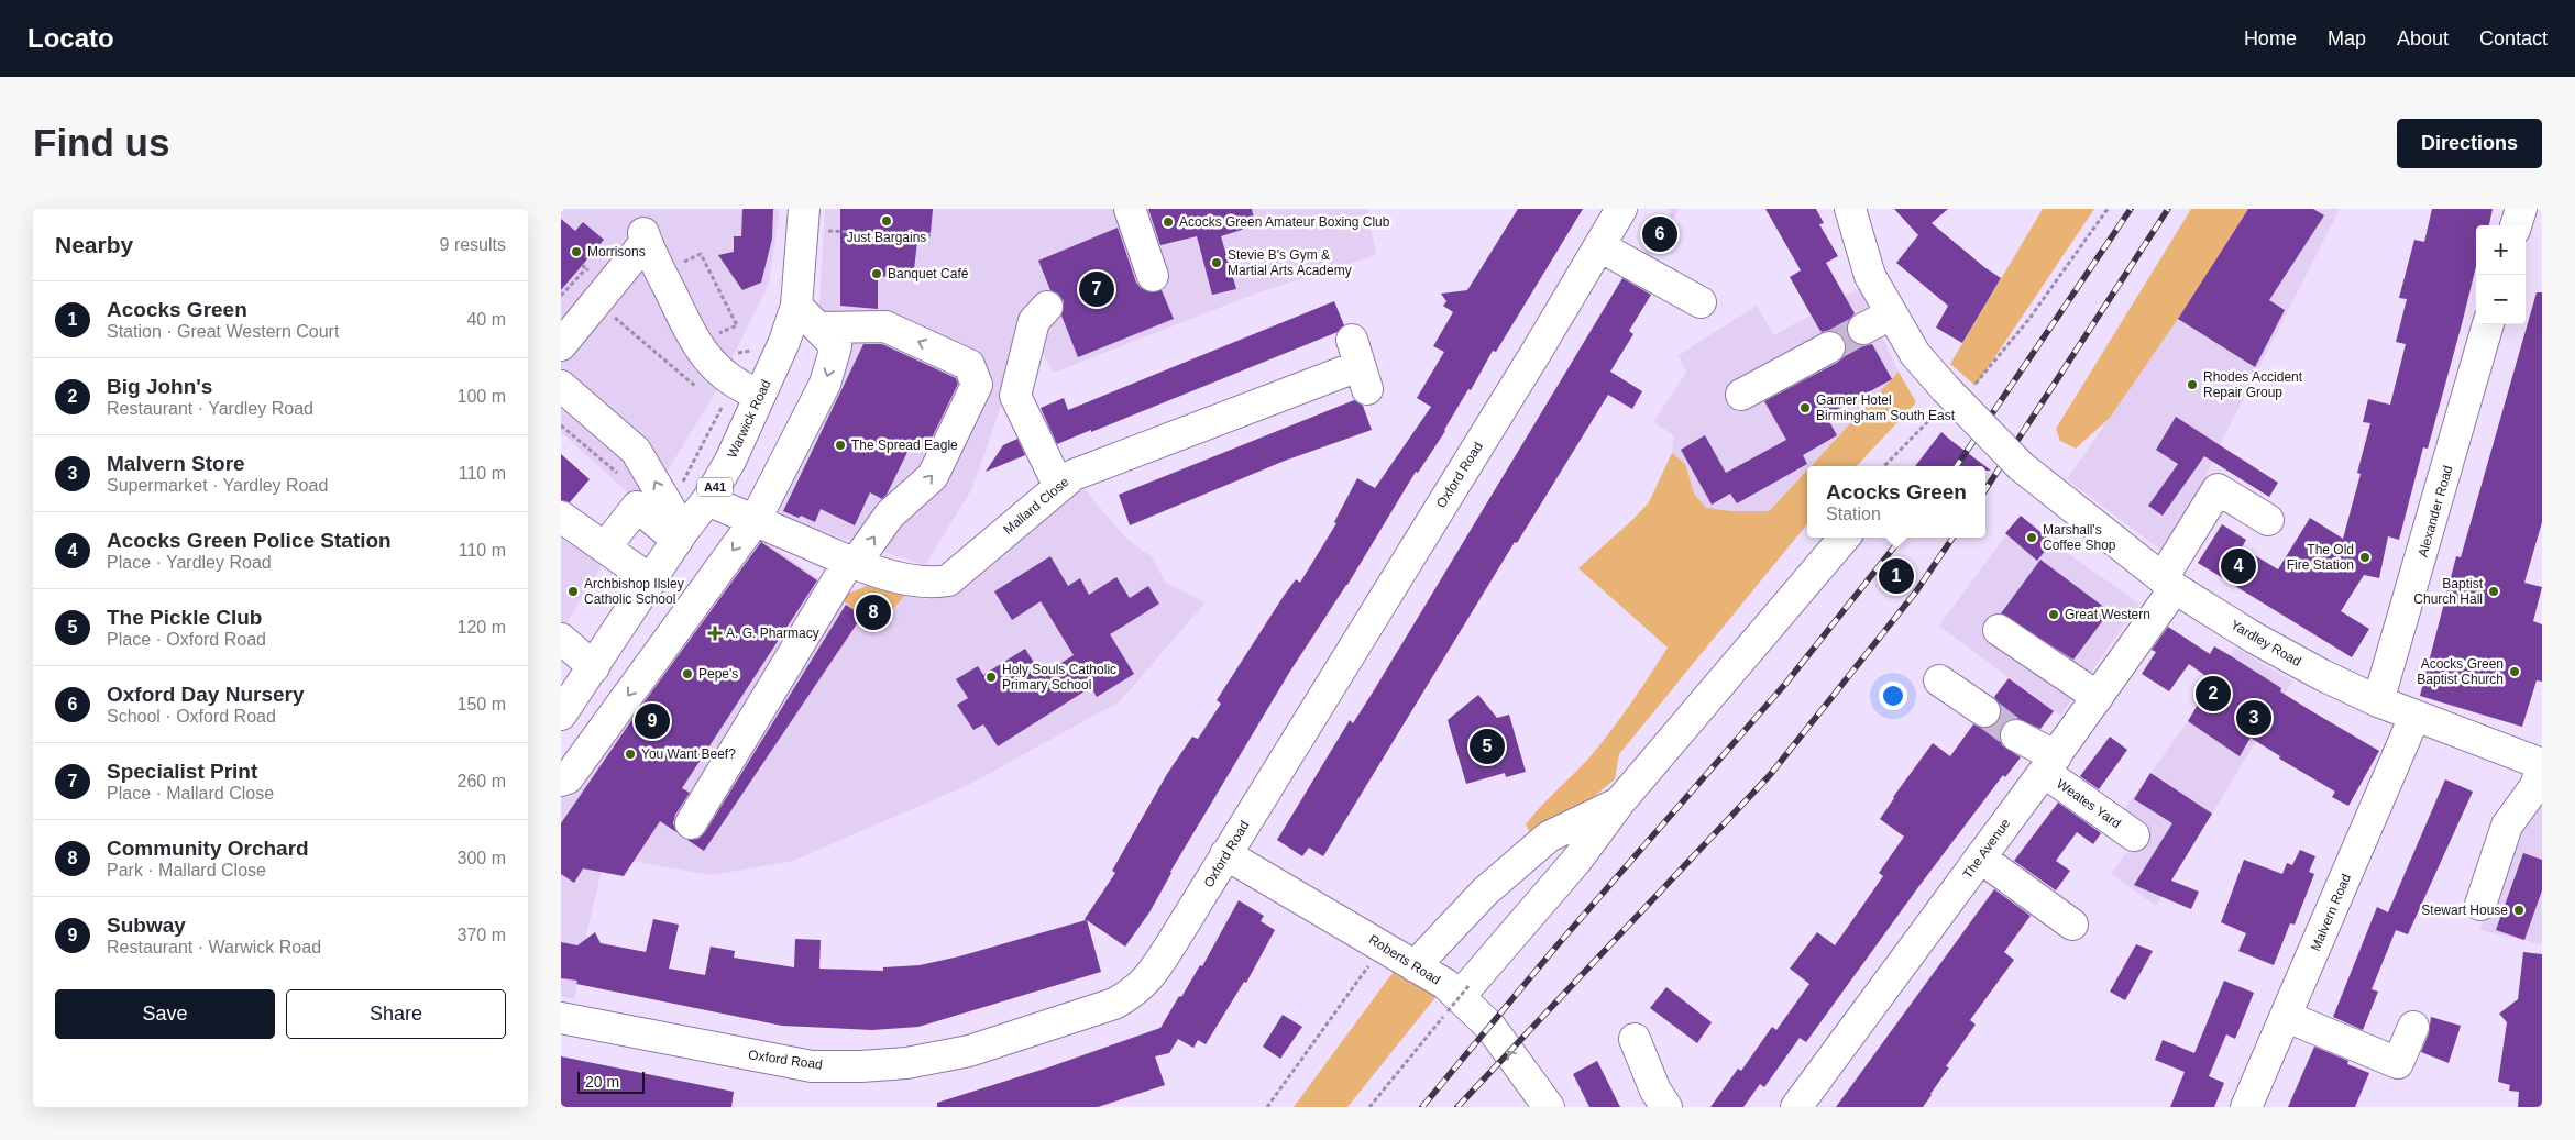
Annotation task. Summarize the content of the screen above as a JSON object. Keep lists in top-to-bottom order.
{
  "streets": {
    "main road": [
      "Warwick Road",
      "Oxford Road",
      "A41",
      "Mallard Close",
      "Alexander Road",
      "Yardley Road",
      "Weates Yard",
      "The Avenue",
      "Malvern Road",
      "Roberts Road"
    ]
  },
  "crossings": [
    ["Warwick Road", "Mallard Close"],
    ["Oxford Road", "Roberts Road"],
    ["Alexander Road", "Yardley Road"],
    ["Yardley Road", "The Avenue"],
    ["Yardley Road", "Malvern Road"],
    ["Weates Yard", "The Avenue"]
  ],
  "places": {
    "other": [
      "Just Bargains",
      "Acocks Green Amateur Boxing Club",
      "Morrisons",
      "Stevie B's Gym & Martial Arts Academy",
      "Banquet Café",
      "Rhodes Accident Repair Group",
      "Garner Hotel Birmingham South East",
      "The Spread Eagle",
      "Marshall's Coffee Shop",
      "The Old Fire Station",
      "Archbishop Ilsley Catholic School",
      "Baptist Church Hall",
      "Great Western",
      "Acocks Green Baptist Church",
      "Pepe's",
      "Holy Souls Catholic Primary School",
      "You Want Beef?",
      "Stewart House"
    ],
    "health": ["A. G. Pharmacy"]
  },
  "scale_bar": "20 m",
  "page": {
    "header": "Locato",
    "nav": [
      "Home",
      "Map",
      "About",
      "Contact"
    ],
    "buttons": [
      "Directions",
      ["Save", "Share"]
    ],
    "title": "Find us",
    "heading": ["Nearby", "9 results"],
    "pins": [
      "6",
      "7",
      "4",
      "1",
      "8",
      "2",
      "3",
      "9",
      "5"
    ],
    "map_buttons": ["+", "−"],
    "list": [
      {
        "mark": "1",
        "name": "Acocks Green",
        "note": "Station · Great Western Court",
        "value": "40 m"
      },
      {
        "mark": "2",
        "name": "Big John's",
        "note": "Restaurant · Yardley Road",
        "value": "100 m"
      },
      {
        "mark": "3",
        "name": "Malvern Store",
        "note": "Supermarket · Yardley Road",
        "value": "110 m"
      },
      {
        "mark": "4",
        "name": "Acocks Green Police Station",
        "note": "Place · Yardley Road",
        "value": "110 m"
      },
      {
        "mark": "5",
        "name": "The Pickle Club",
        "note": "Place · Oxford Road",
        "value": "120 m"
      },
      {
        "mark": "6",
        "name": "Oxford Day Nursery",
        "note": "School · Oxford Road",
        "value": "150 m"
      },
      {
        "mark": "7",
        "name": "Specialist Print",
        "note": "Place · Mallard Close",
        "value": "260 m"
      },
      {
        "mark": "8",
        "name": "Community Orchard",
        "note": "Park · Mallard Close",
        "value": "300 m"
      },
      {
        "mark": "9",
        "name": "Subway",
        "note": "Restaurant · Warwick Road",
        "value": "370 m"
      }
    ],
    "popup": ["Acocks Green", "Station"],
    "scale": "20 m"
  }
}
